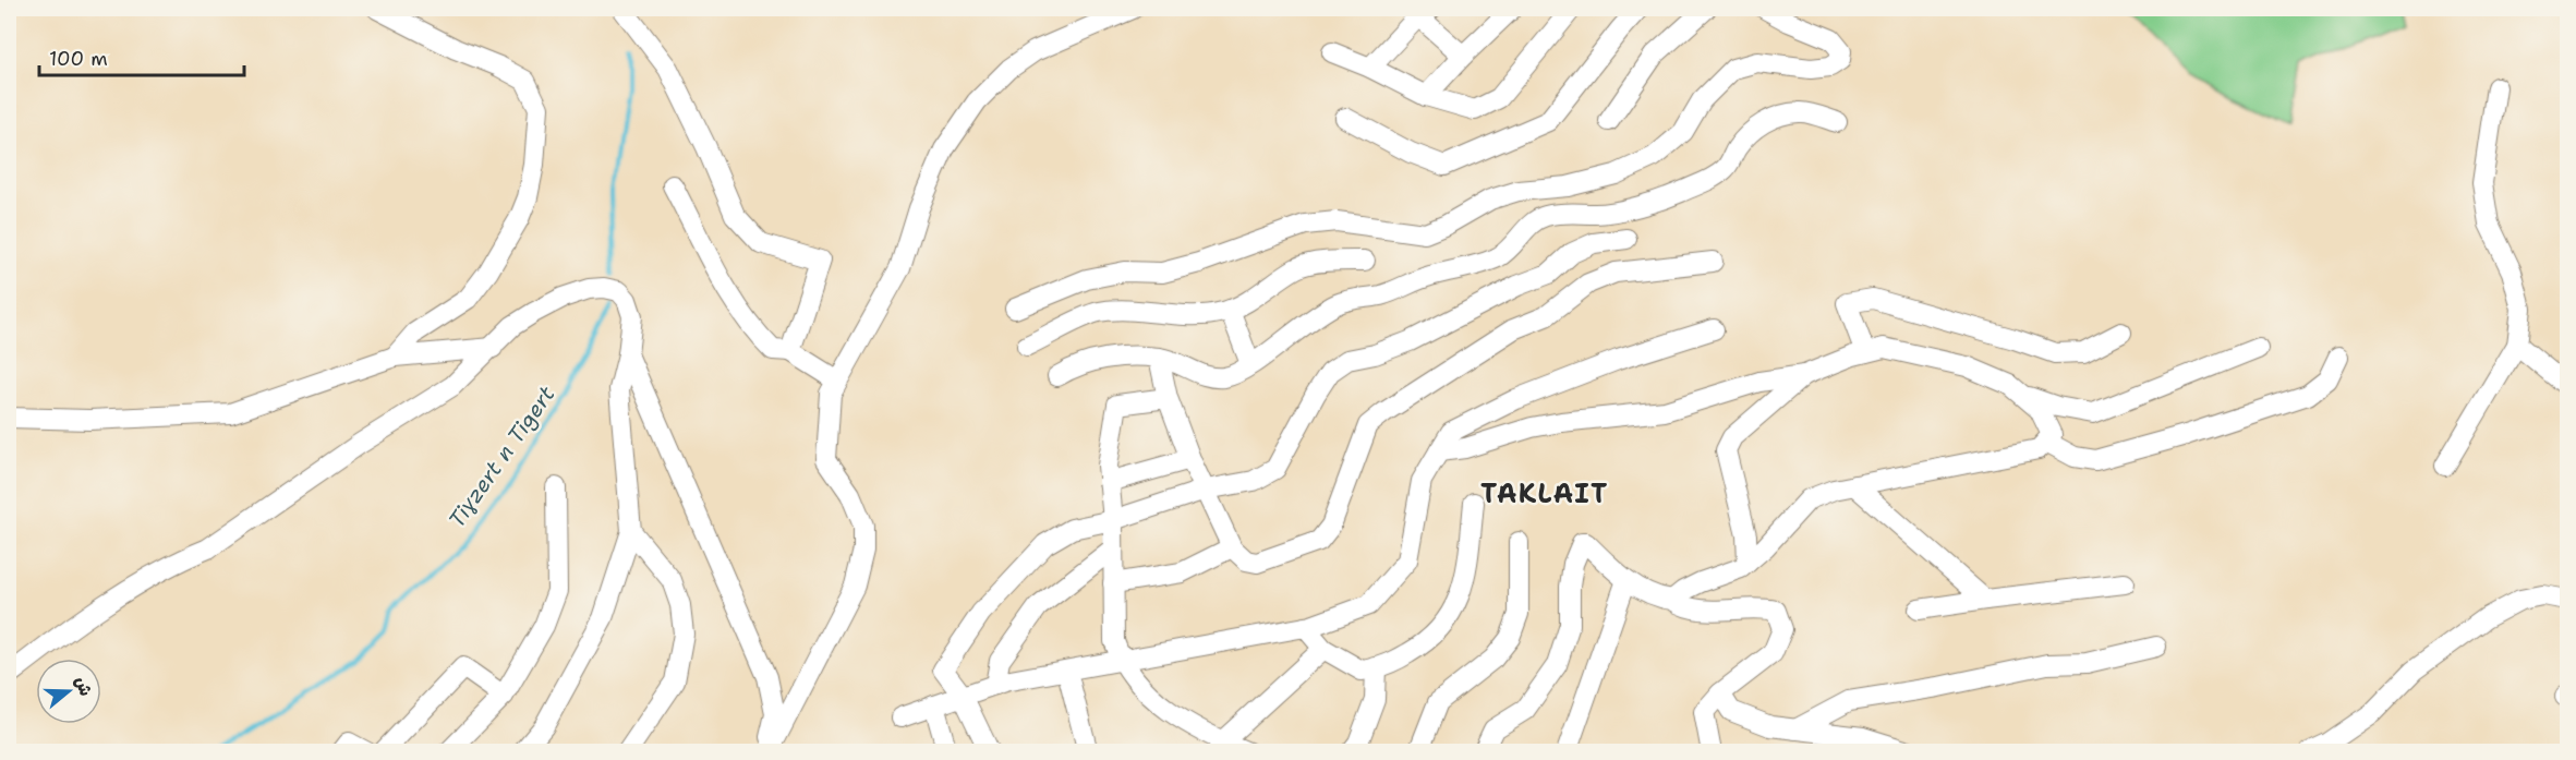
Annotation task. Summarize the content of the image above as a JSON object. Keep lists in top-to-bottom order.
{
  "districts": ["TAKLAIT"],
  "water": ["Tiɣzert n Tigert"],
  "scale_bar": "100 m",
  "north": "right"
}
